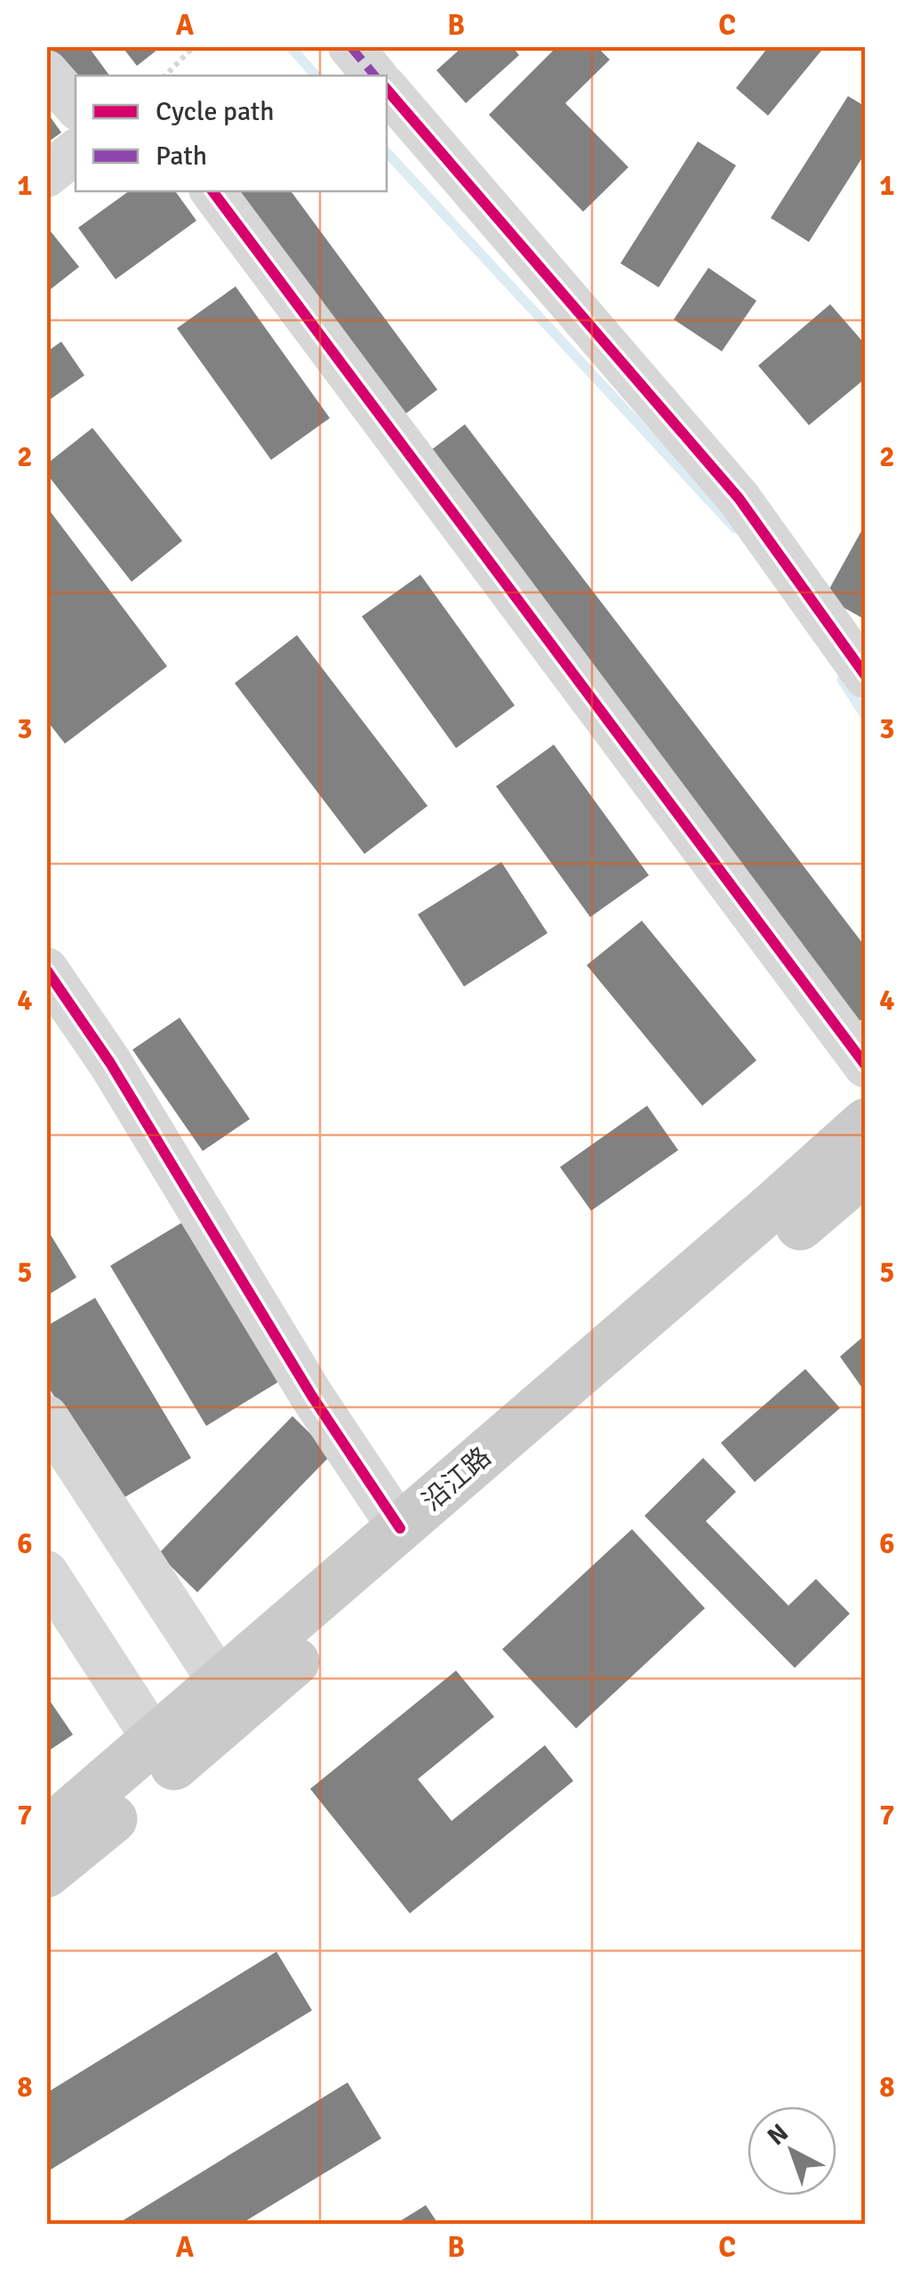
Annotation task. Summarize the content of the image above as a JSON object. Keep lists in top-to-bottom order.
{
  "streets": {
    "main road": ["沿江路"]
  },
  "legend": ["Cycle path", "Path"],
  "north": "top left",
  "grid": {
    "columns": ["A", "B", "C"],
    "rows": [
      "1",
      "2",
      "3",
      "4",
      "5",
      "6",
      "7",
      "8"
    ]
  }
}
